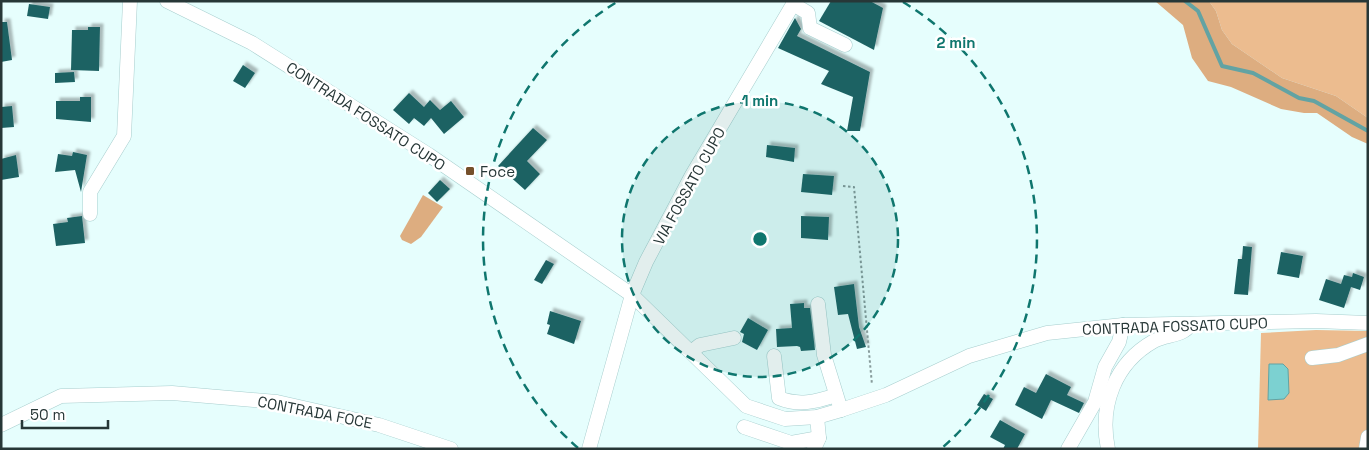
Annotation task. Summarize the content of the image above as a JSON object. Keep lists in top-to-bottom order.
{
  "streets": {
    "street": ["CONTRADA FOSSATO CUPO", "VIA FOSSATO CUPO", "CONTRADA FOCE"]
  },
  "crossings": [
    ["CONTRADA FOSSATO CUPO", "VIA FOSSATO CUPO"]
  ],
  "places": {
    "transit": ["Foce"]
  },
  "scale_bar": "50 m",
  "rings": ["2 min", "1 min"]
}
